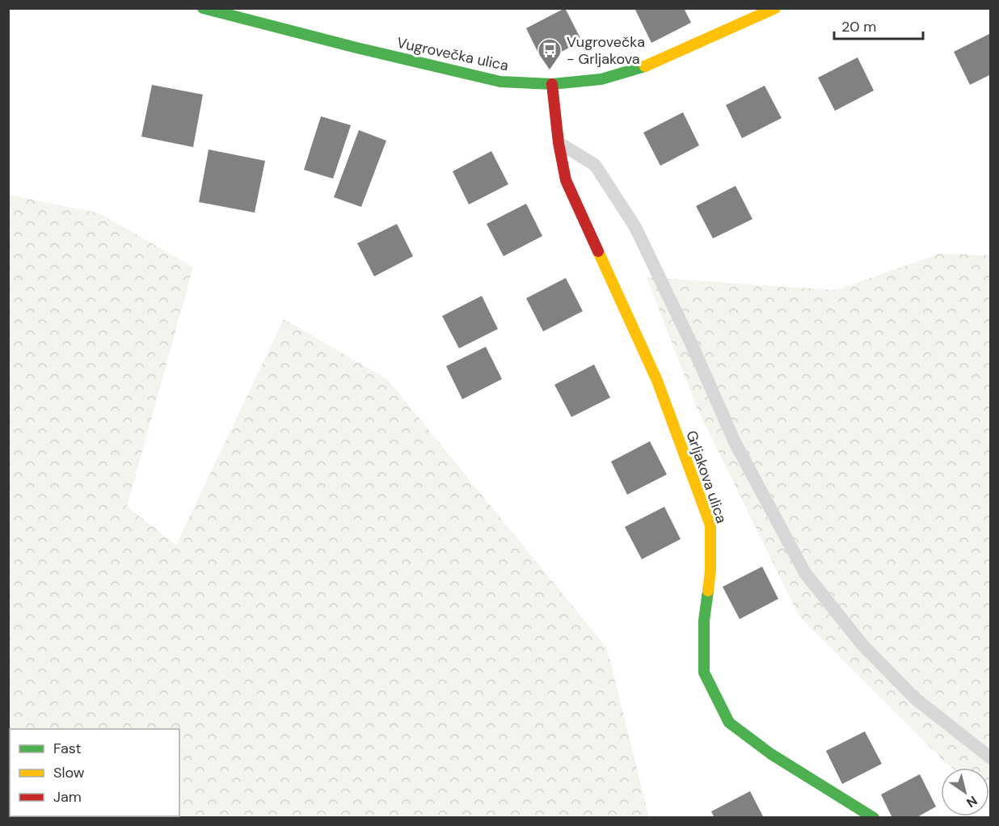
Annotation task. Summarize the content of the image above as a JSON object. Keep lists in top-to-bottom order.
{
  "streets": {
    "street": ["Vugrovečka ulica", "Grljakova ulica"]
  },
  "crossings": [
    ["Vugrovečka ulica", "Grljakova ulica"]
  ],
  "places": {
    "bus stop": ["Vugrovečka - Grljakova"]
  },
  "legend": ["Fast", "Slow", "Jam"],
  "scale_bar": "20 m",
  "north": "bottom right"
}
